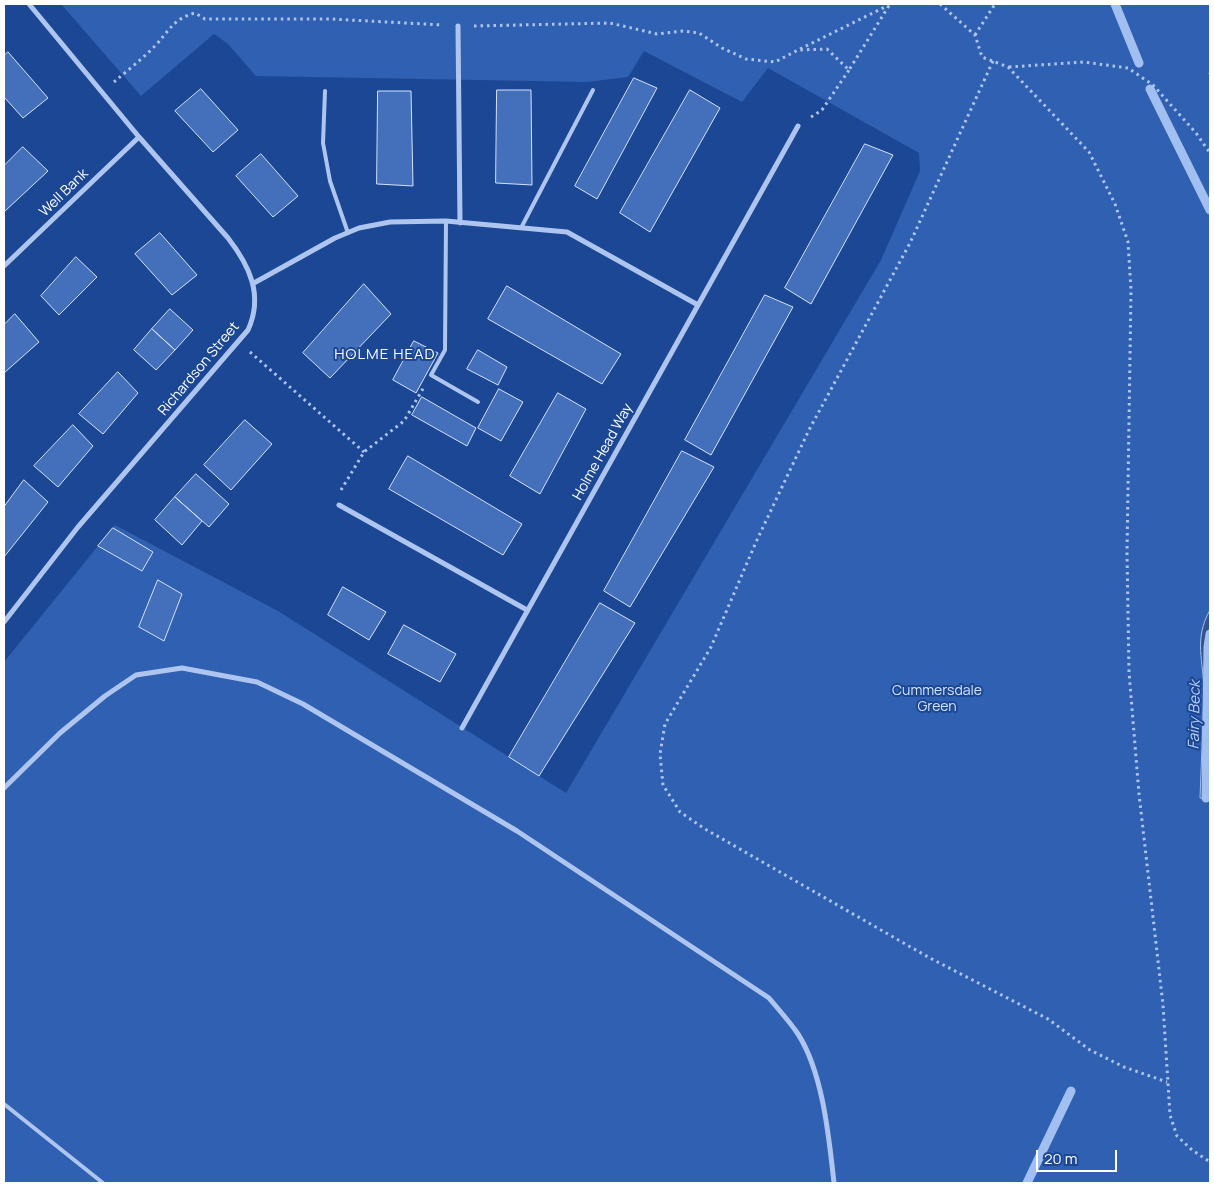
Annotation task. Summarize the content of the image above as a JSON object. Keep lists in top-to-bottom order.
{
  "streets": {
    "street": ["Well Bank", "Richardson Street", "Holme Head Way"]
  },
  "crossings": [
    ["Well Bank", "Richardson Street"]
  ],
  "districts": ["HOLME HEAD"],
  "water": ["Fairy Beck"],
  "parks": ["Cummersdale Green"],
  "scale_bar": "20 m"
}
